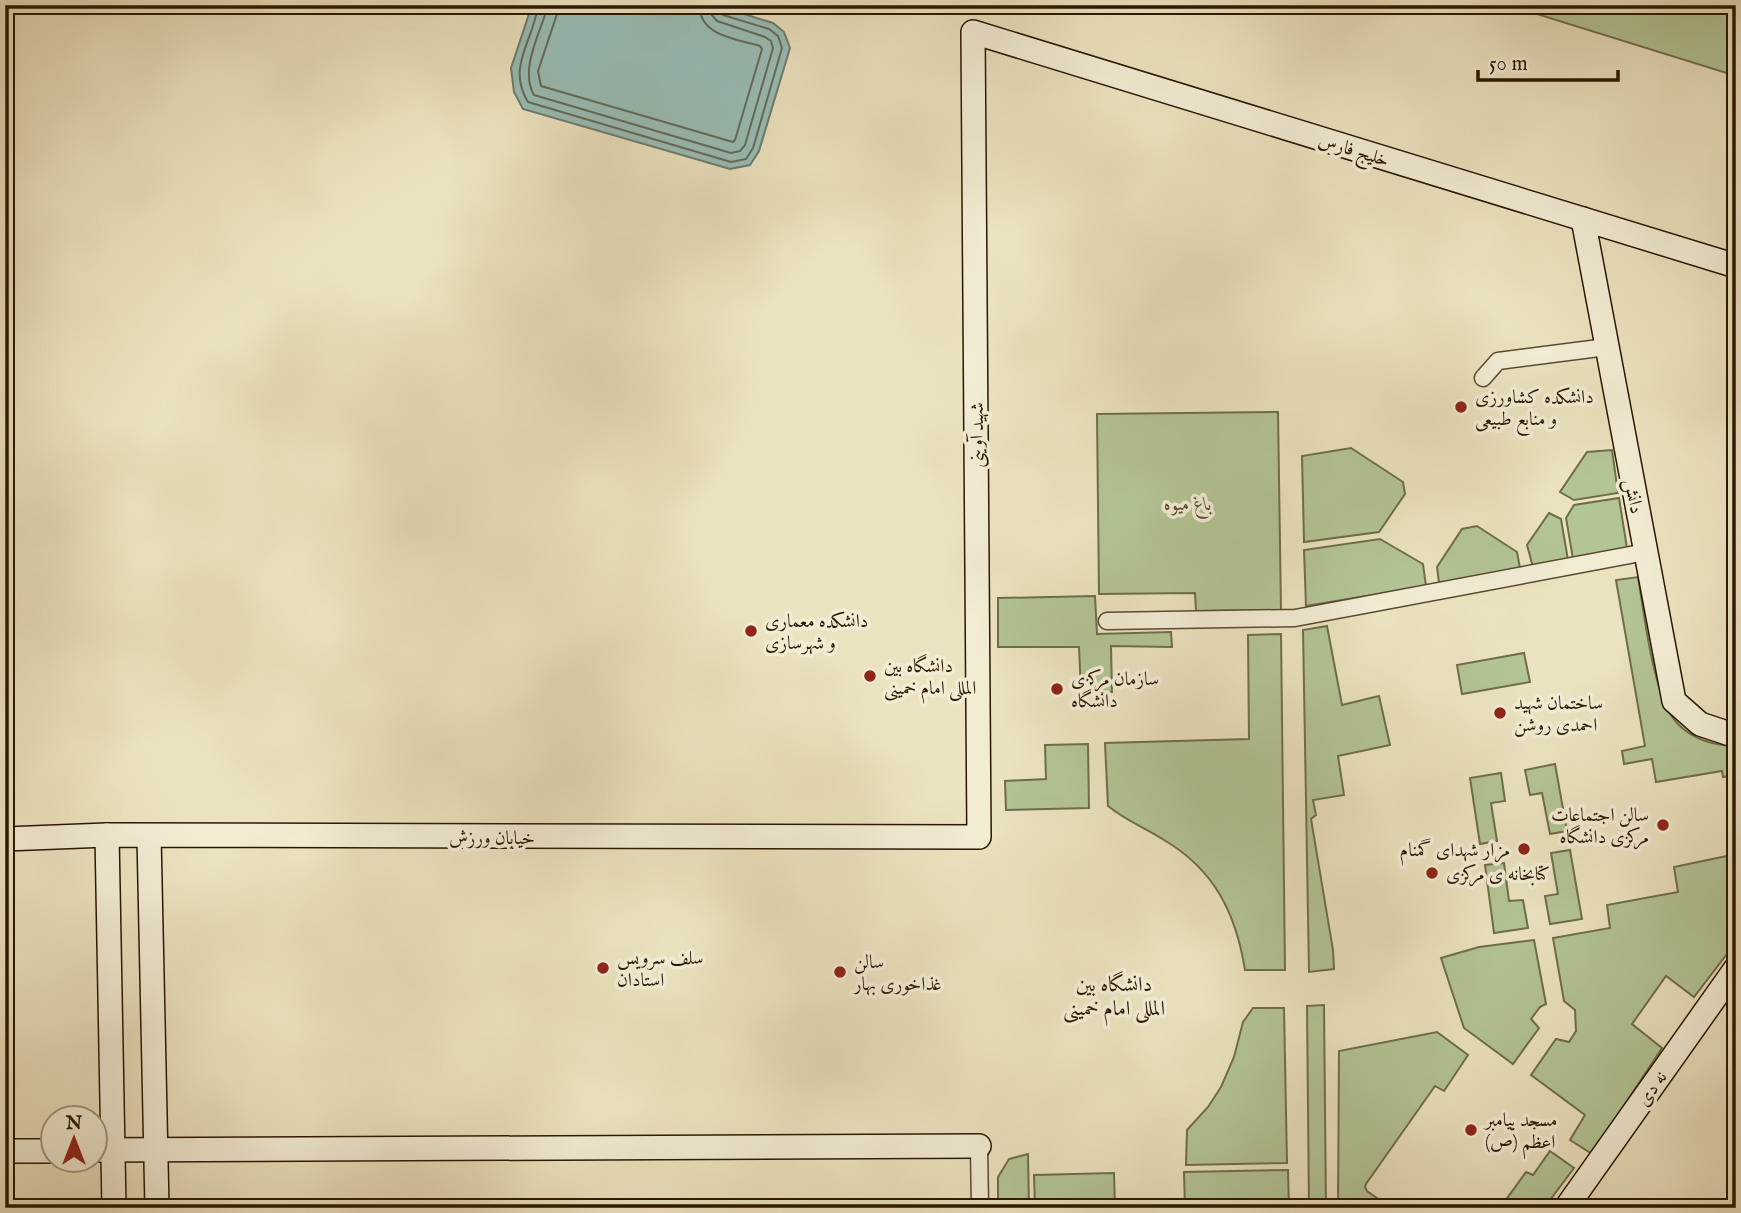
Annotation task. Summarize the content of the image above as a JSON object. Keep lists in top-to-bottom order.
{
  "streets": {
    "street": [
      "خلیج فارس",
      "شهید آوینی",
      "دانش",
      "خیابان ورزش",
      "نه دی"
    ]
  },
  "crossings": [
    ["خلیج فارس", "شهید آوینی"],
    ["خلیج فارس", "دانش"],
    ["شهید آوینی", "خیابان ورزش"]
  ],
  "districts": ["دانشگاه بین المللی امام خمینی"],
  "parks": ["باغ میوه"],
  "places": [
    "دانشکده کشاورزی و منابع طبیعی",
    "دانشکده معماری و شهرسازی",
    "دانشگاه بین المللی امام خمینی",
    "سازمان مرکزی دانشگاه",
    "ساختمان شهید احمدی روشن",
    "سالن اجتماعات مرکزی دانشگاه",
    "مزار شهدای گمنام",
    "کتابخانه ی مرکزی",
    "سلف سرویس استادان",
    "سالن غذاخوری بهار",
    "مسجد پیامبر اعظم (ص)"
  ],
  "scale_bar": "50 m",
  "north": "top"
}
